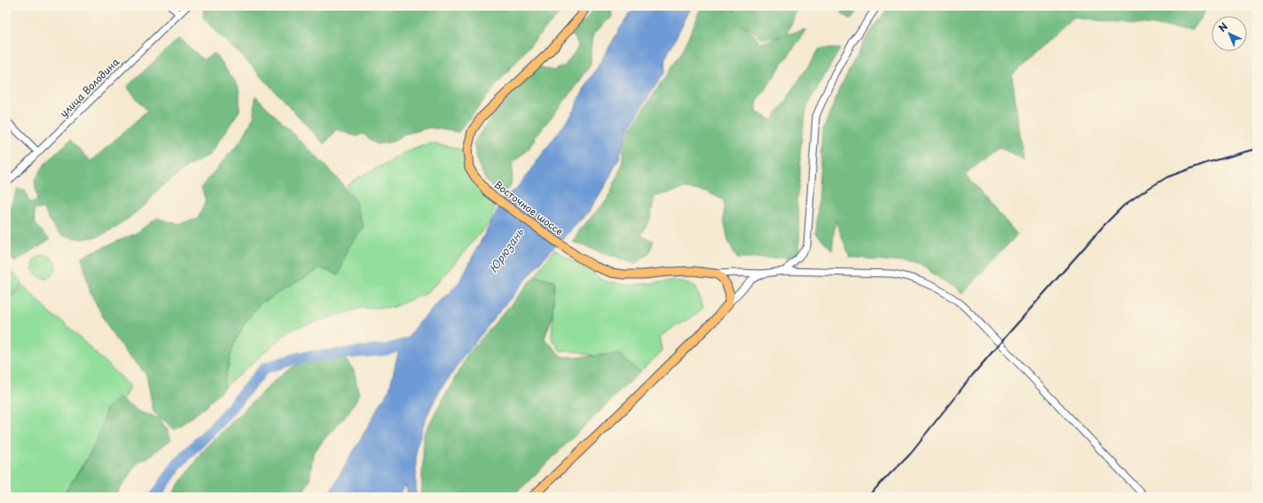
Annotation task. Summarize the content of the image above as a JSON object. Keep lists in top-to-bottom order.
{
  "streets": {
    "main road": ["Восточное шоссе"],
    "street": ["улица Володина"]
  },
  "water": ["Юрюзань"],
  "north": "top left"
}
